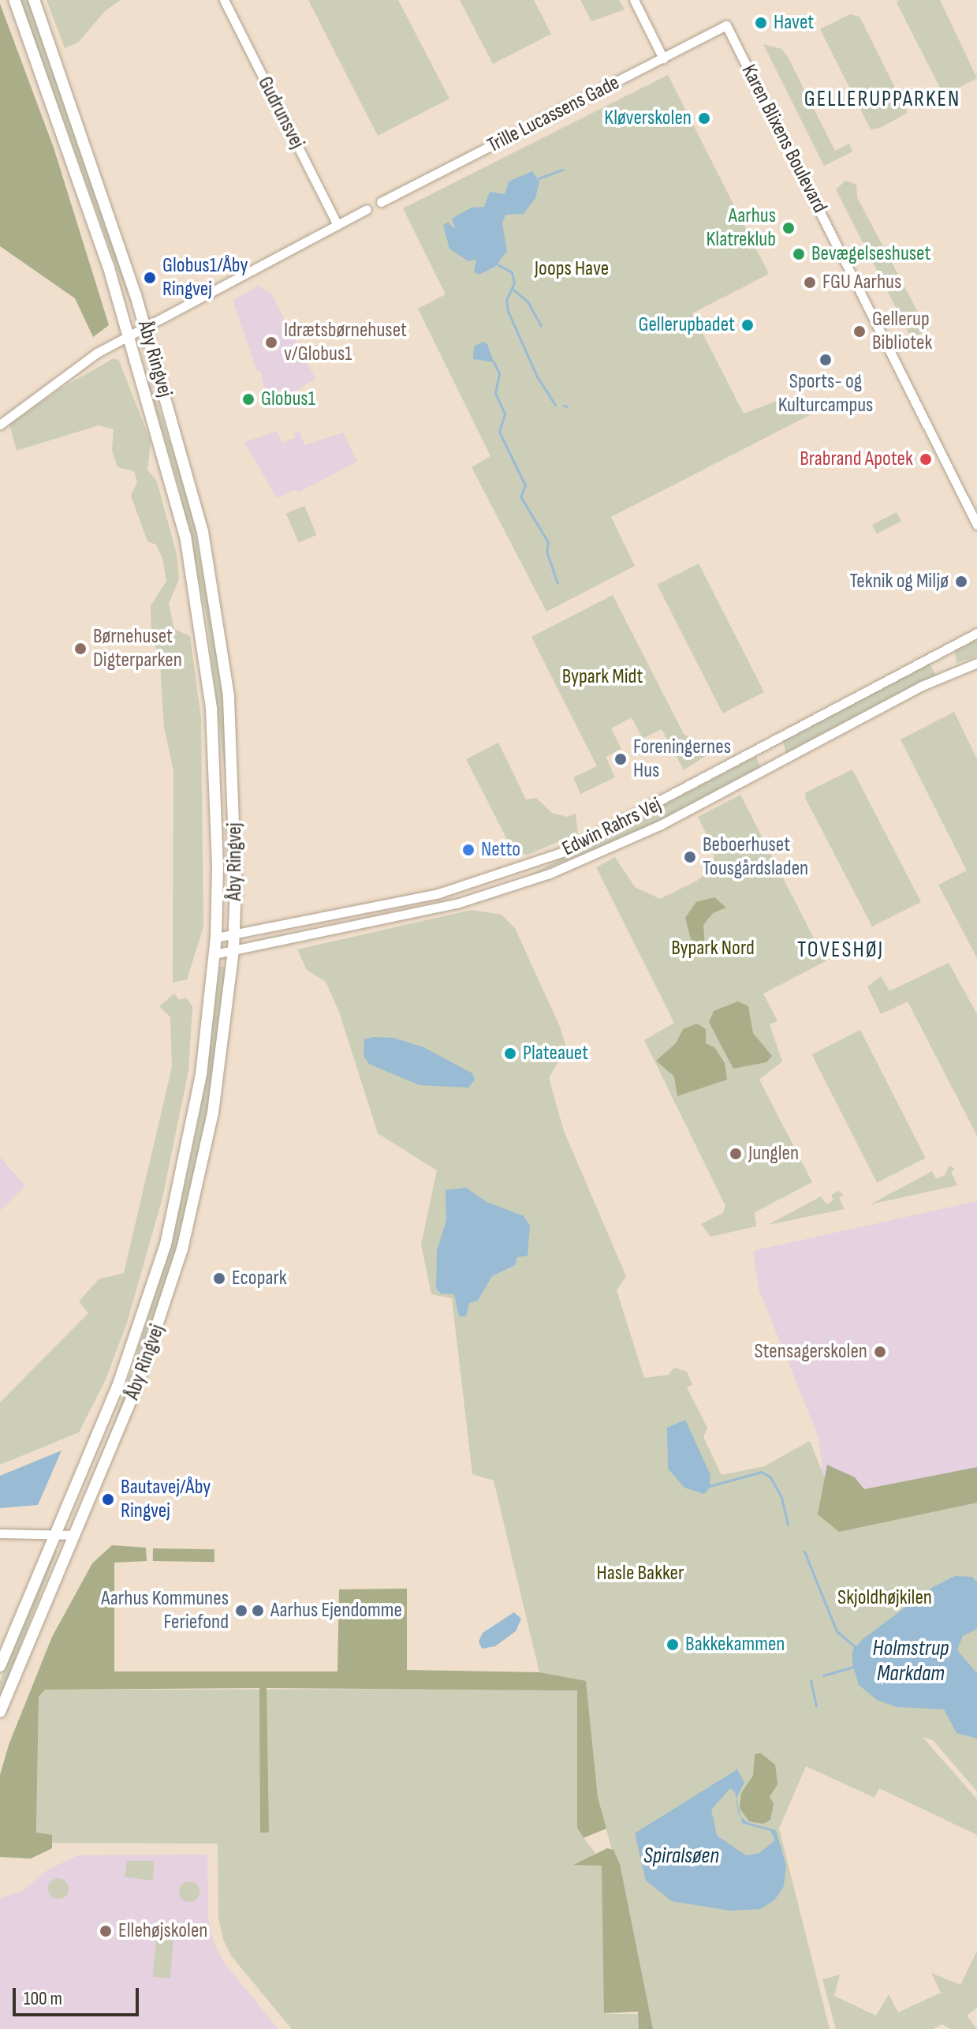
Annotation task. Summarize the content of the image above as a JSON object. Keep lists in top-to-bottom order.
{
  "streets": {
    "main road": ["Åby Ringvej"],
    "street": [
      "Gudrunsvej",
      "Trille Lucassens Gade",
      "Karen Blixens Boulevard",
      "Edwin Rahrs Vej"
    ]
  },
  "crossings": [
    ["Trille Lucassens Gade", "Karen Blixens Boulevard"],
    ["Åby Ringvej", "Edwin Rahrs Vej"]
  ],
  "districts": ["GELLERUPPARKEN", "TOVESHØJ"],
  "water": ["Holmstrup Markdam", "Spiralsøen"],
  "parks": [
    "Joops Have",
    "Bypark Midt",
    "Bypark Nord",
    "Hasle Bakker",
    "Skjoldhøjkilen"
  ],
  "places": [
    "Havet",
    "Kløverskolen",
    "Aarhus Klatreklub",
    "Bevægelseshuset",
    "Globus1/Åby Ringvej",
    "FGU Aarhus",
    "Gellerupbadet",
    "Gellerup Bibliotek",
    "Idrætsbørnehuset v/Globus1",
    "Sports- og Kulturcampus",
    "Globus1",
    "Brabrand Apotek",
    "Teknik og Miljø",
    "Børnehuset Digterparken",
    "Foreningernes Hus",
    "Netto",
    "Beboerhuset Tousgårdsladen",
    "Plateauet",
    "Junglen",
    "Ecopark",
    "Stensagerskolen",
    "Bautavej/Åby Ringvej",
    "Aarhus Kommunes Feriefond",
    "Aarhus Ejendomme",
    "Bakkekammen",
    "Ellehøjskolen"
  ],
  "scale_bar": "100 m"
}
